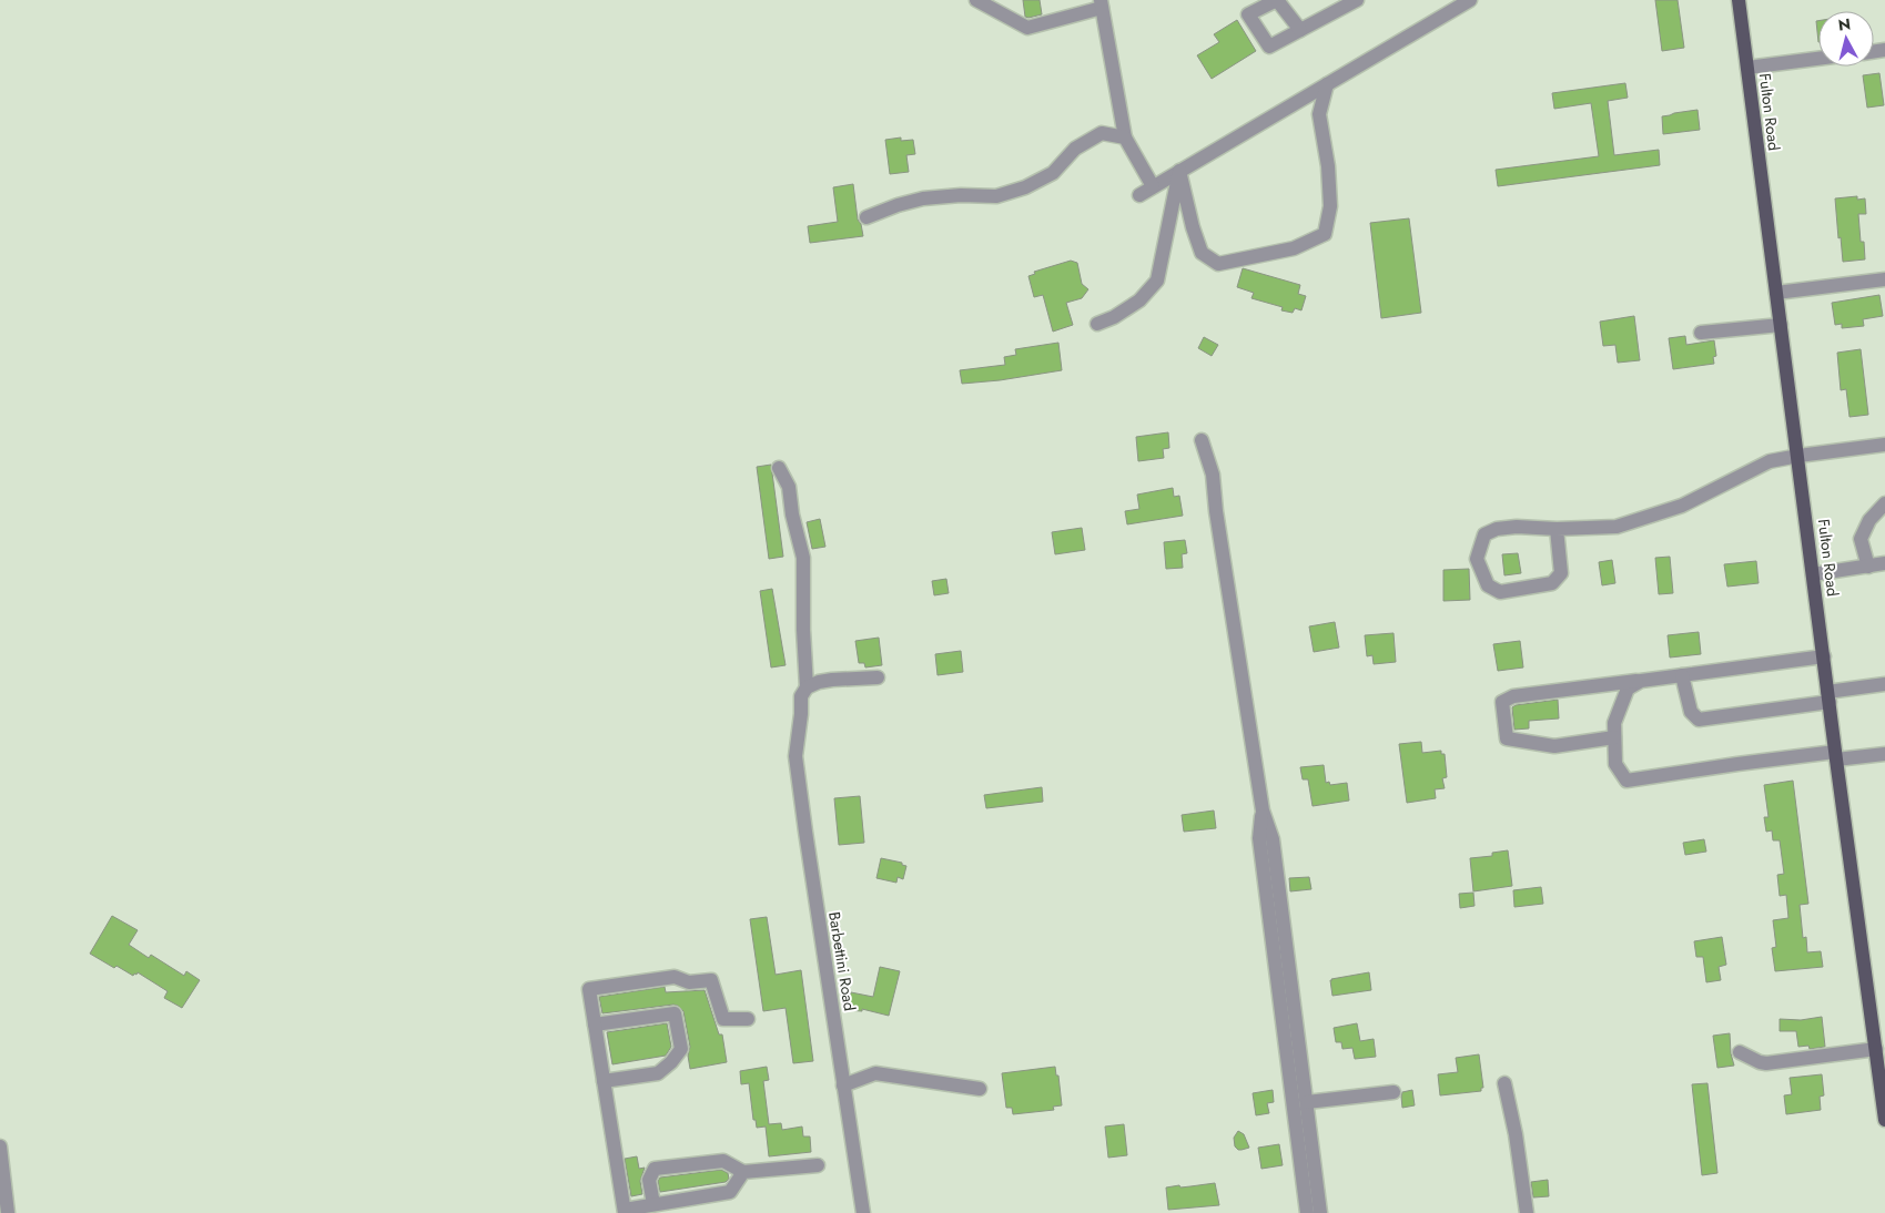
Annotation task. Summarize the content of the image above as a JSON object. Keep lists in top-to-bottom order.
{
  "streets": {
    "main road": ["Fulton Road"],
    "street": ["Barbettini Road"]
  },
  "north": "top"
}
